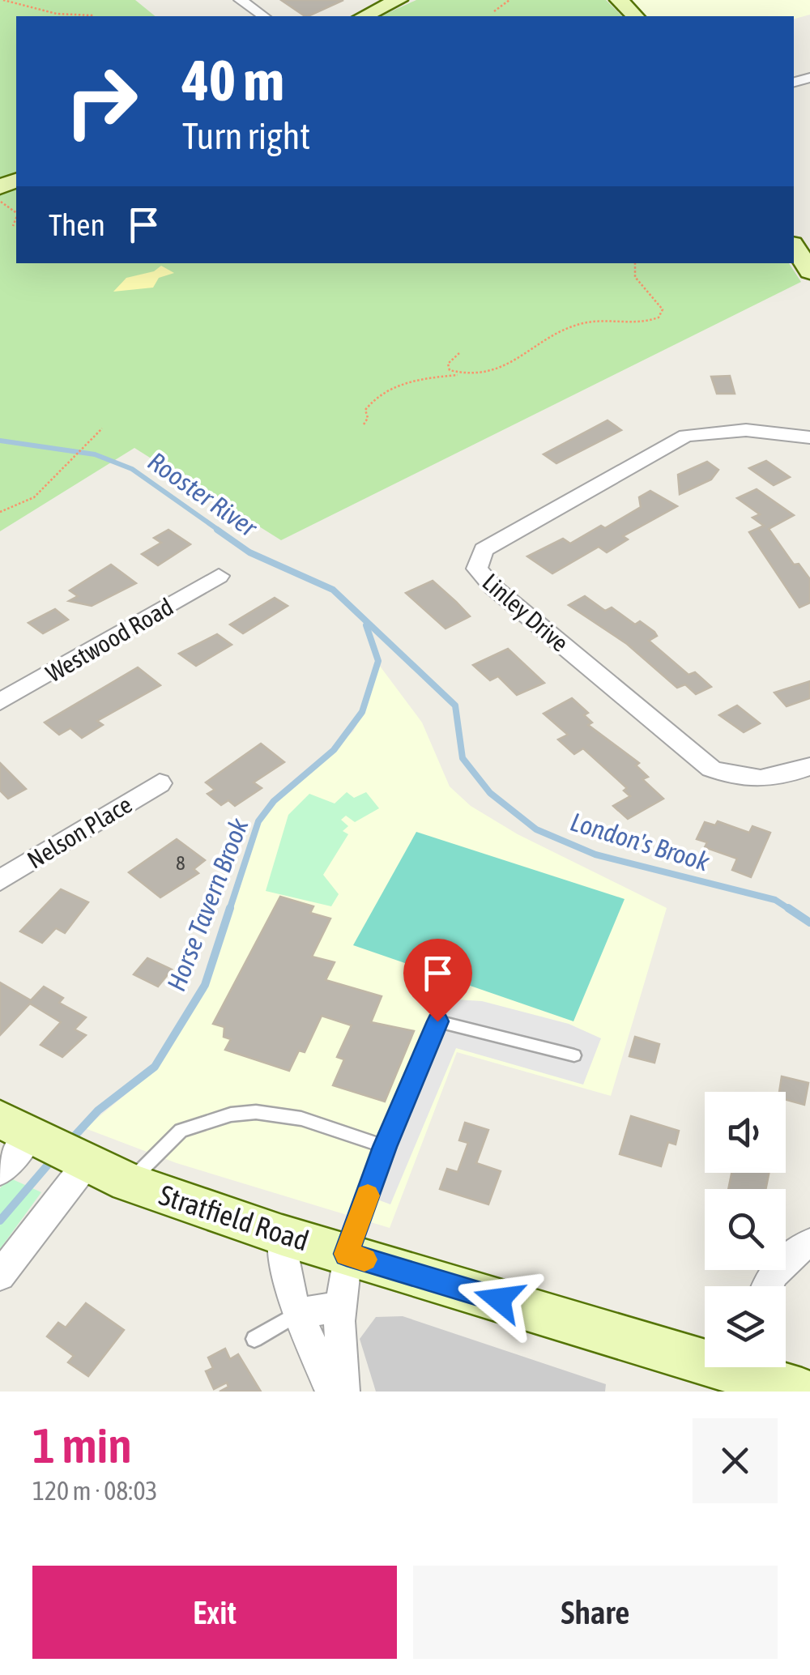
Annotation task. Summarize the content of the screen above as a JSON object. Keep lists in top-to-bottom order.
{
  "streets": {
    "main road": ["Stratfield Road"],
    "street": ["Linley Drive", "Westwood Road", "Nelson Place"]
  },
  "water": ["Rooster River", "London's Brook", "Horse Tavern Brook"],
  "house_numbers": ["8"],
  "page": {
    "turn": ["40 m", "Turn right"],
    "then": "Then",
    "heading": ["1 min", "120 m · 08:03"],
    "buttons": ["Exit", "Share"]
  }
}
